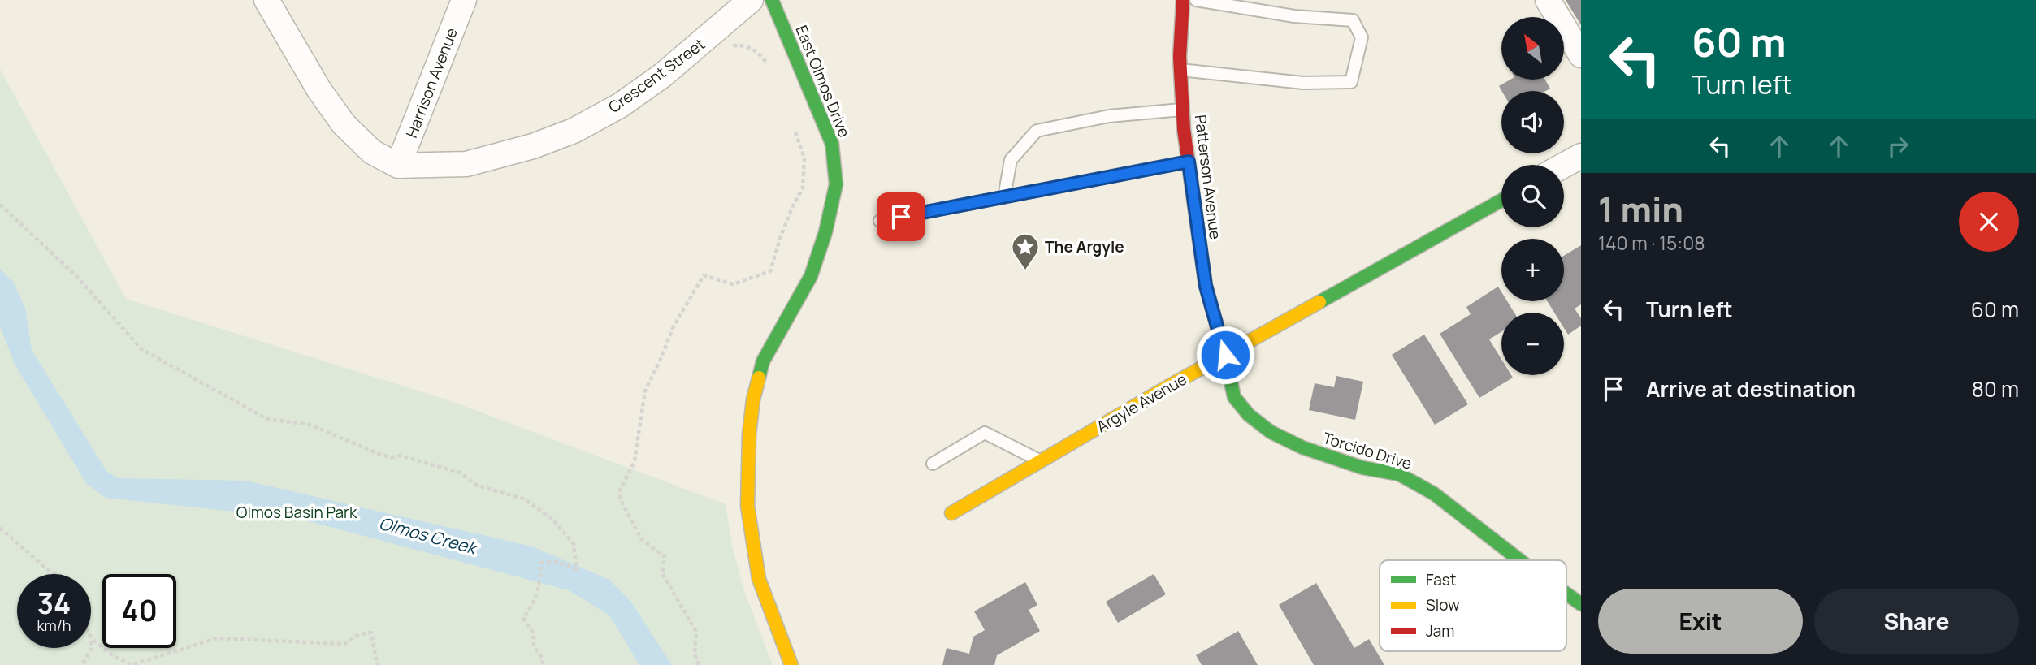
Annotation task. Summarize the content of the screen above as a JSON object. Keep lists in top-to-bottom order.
{
  "streets": {
    "street": [
      "Crescent Street",
      "East Olmos Drive",
      "Harrison Avenue",
      "Patterson Avenue",
      "Argyle Avenue",
      "Torcido Drive"
    ]
  },
  "crossings": [
    ["Crescent Street", "Harrison Avenue"],
    ["Patterson Avenue", "Argyle Avenue"],
    ["Patterson Avenue", "Torcido Drive"],
    ["Argyle Avenue", "Torcido Drive"]
  ],
  "water": ["Olmos Creek"],
  "parks": ["Olmos Basin Park"],
  "places": {
    "place": ["The Argyle"]
  },
  "legend": ["Fast", "Slow", "Jam"],
  "north": "top left",
  "page": {
    "turn": ["60 m", "Turn left"],
    "map_buttons": ["+", "−"],
    "heading": ["1 min", "140 m · 15:08"],
    "list": [
      {
        "name": "Turn left",
        "value": "60 m"
      },
      {
        "name": "Arrive at destination",
        "value": "80 m"
      }
    ],
    "speed": "34 km/h",
    "limit": "40",
    "buttons": ["Exit", "Share"]
  }
}
